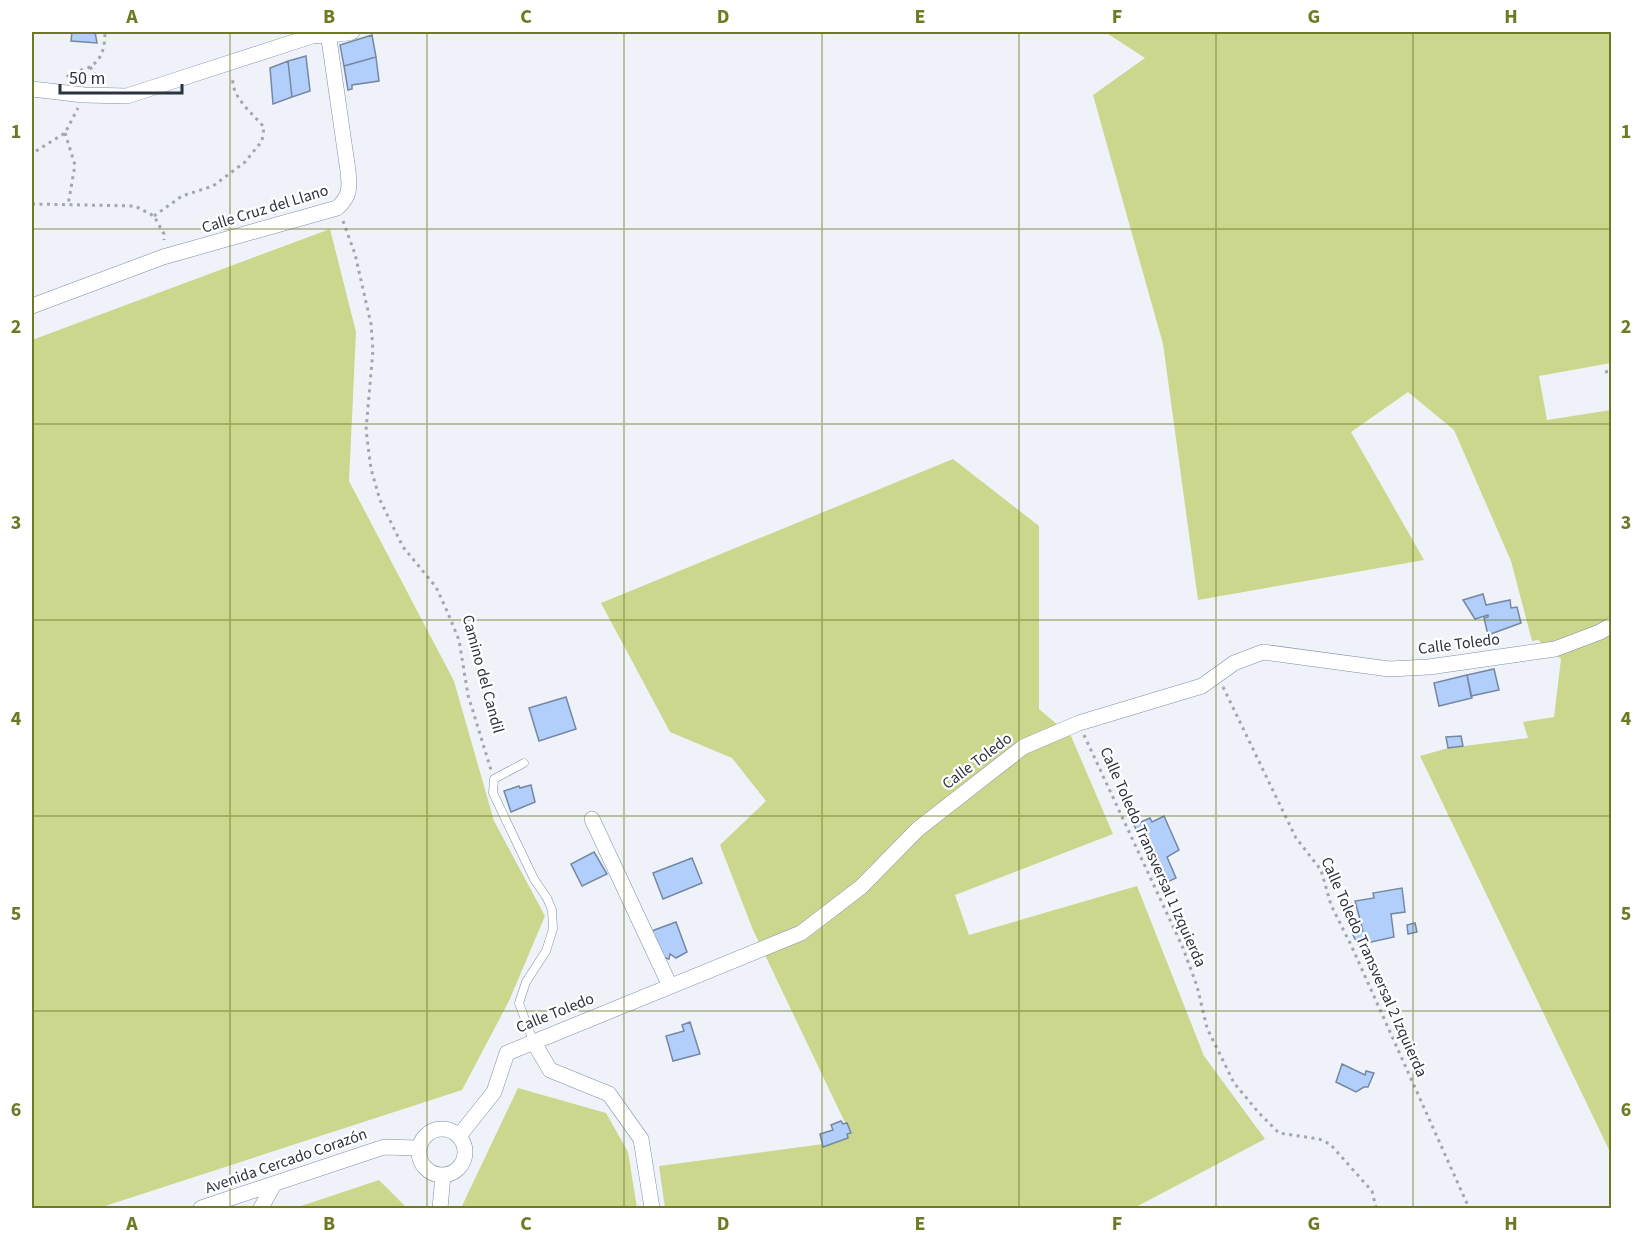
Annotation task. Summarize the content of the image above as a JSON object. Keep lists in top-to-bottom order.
{
  "streets": {
    "street": ["Calle Cruz del Llano", "Calle Toledo", "Avenida Cercado Corazón"],
    "path": ["Camino del Candil", "Calle Toledo Transversal 1 Izquierda", "Calle Toledo Transversal 2 Izquierda"]
  },
  "crossings": [
    ["Calle Cruz del Llano", "Camino del Candil"],
    ["Calle Toledo", "Calle Toledo Transversal 1 Izquierda"],
    ["Calle Toledo", "Calle Toledo Transversal 2 Izquierda"],
    ["Calle Toledo", "Avenida Cercado Corazón"]
  ],
  "scale_bar": "50 m",
  "grid": {
    "columns": [
      "A",
      "B",
      "C",
      "D",
      "E",
      "F",
      "G",
      "H"
    ],
    "rows": [
      "1",
      "2",
      "3",
      "4",
      "5",
      "6"
    ]
  }
}
